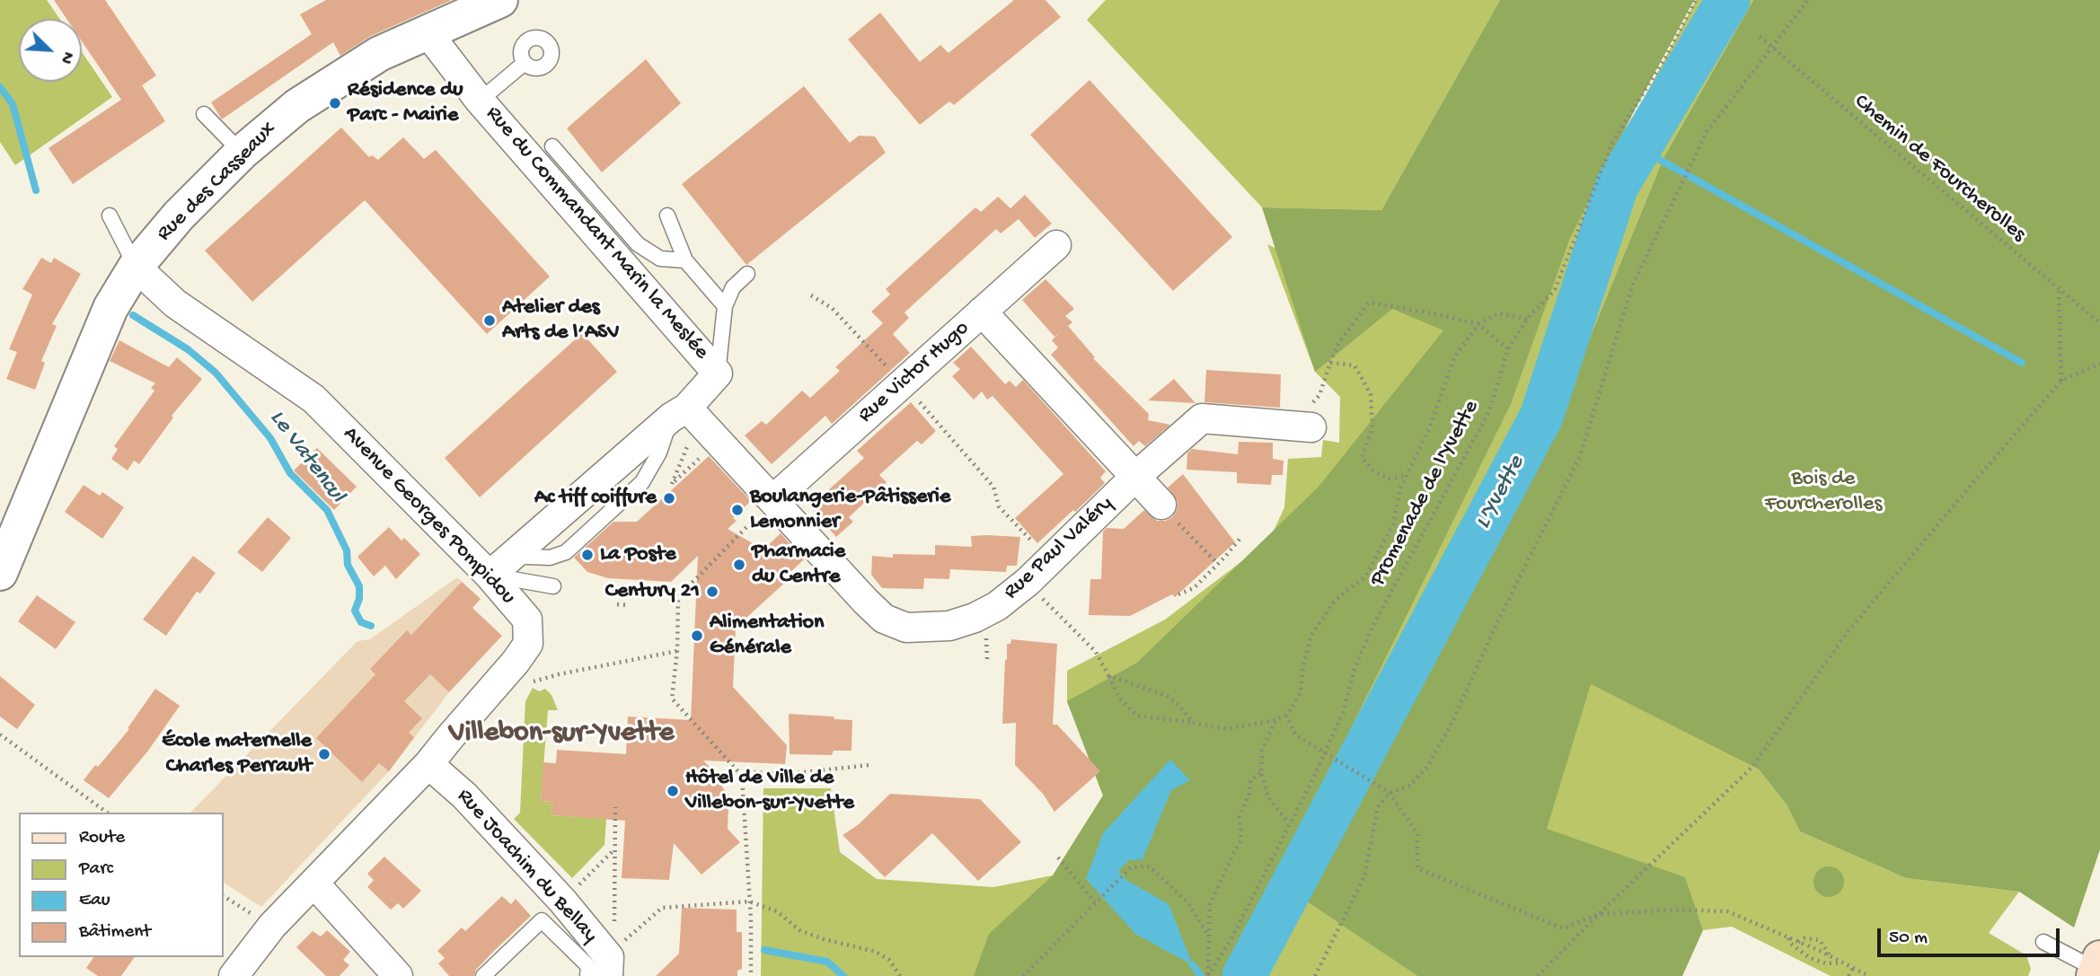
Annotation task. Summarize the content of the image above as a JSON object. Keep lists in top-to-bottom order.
{
  "streets": {
    "street": [
      "Rue des Casseaux",
      "Rue du Commandant Marin la Meslée",
      "Rue Victor Hugo",
      "Avenue Georges Pompidou",
      "Rue Paul Valéry",
      "Rue Joachim du Bellay"
    ],
    "path": ["Chemin de Fourcherolles", "Promenade de l'Yvette"]
  },
  "crossings": [
    ["Rue des Casseaux", "Rue du Commandant Marin la Meslée"],
    ["Rue des Casseaux", "Avenue Georges Pompidou"],
    ["Rue du Commandant Marin la Meslée", "Avenue Georges Pompidou"],
    ["Rue du Commandant Marin la Meslée", "Rue Paul Valéry"],
    ["Rue Victor Hugo", "Rue Paul Valéry"],
    ["Avenue Georges Pompidou", "Rue Joachim du Bellay"]
  ],
  "districts": ["Villebon-sur-Yvette"],
  "water": ["Le Vatencul", "L'Yvette"],
  "parks": ["Bois de Fourcherolles"],
  "places": [
    "Résidence du Parc - Mairie",
    "Atelier des Arts de l’ASV",
    "Ac tiff coiffure",
    "Boulangerie-Pâtisserie Lemonnier",
    "La Poste",
    "Pharmacie du Centre",
    "Century 21",
    "Alimentation Générale",
    "École maternelle Charles Perrault",
    "Hôtel de Ville de Villebon-sur-Yvette"
  ],
  "legend": [
    "Route",
    "Parc",
    "Eau",
    "Bâtiment"
  ],
  "scale_bar": "50 m",
  "north": "bottom right"
}
